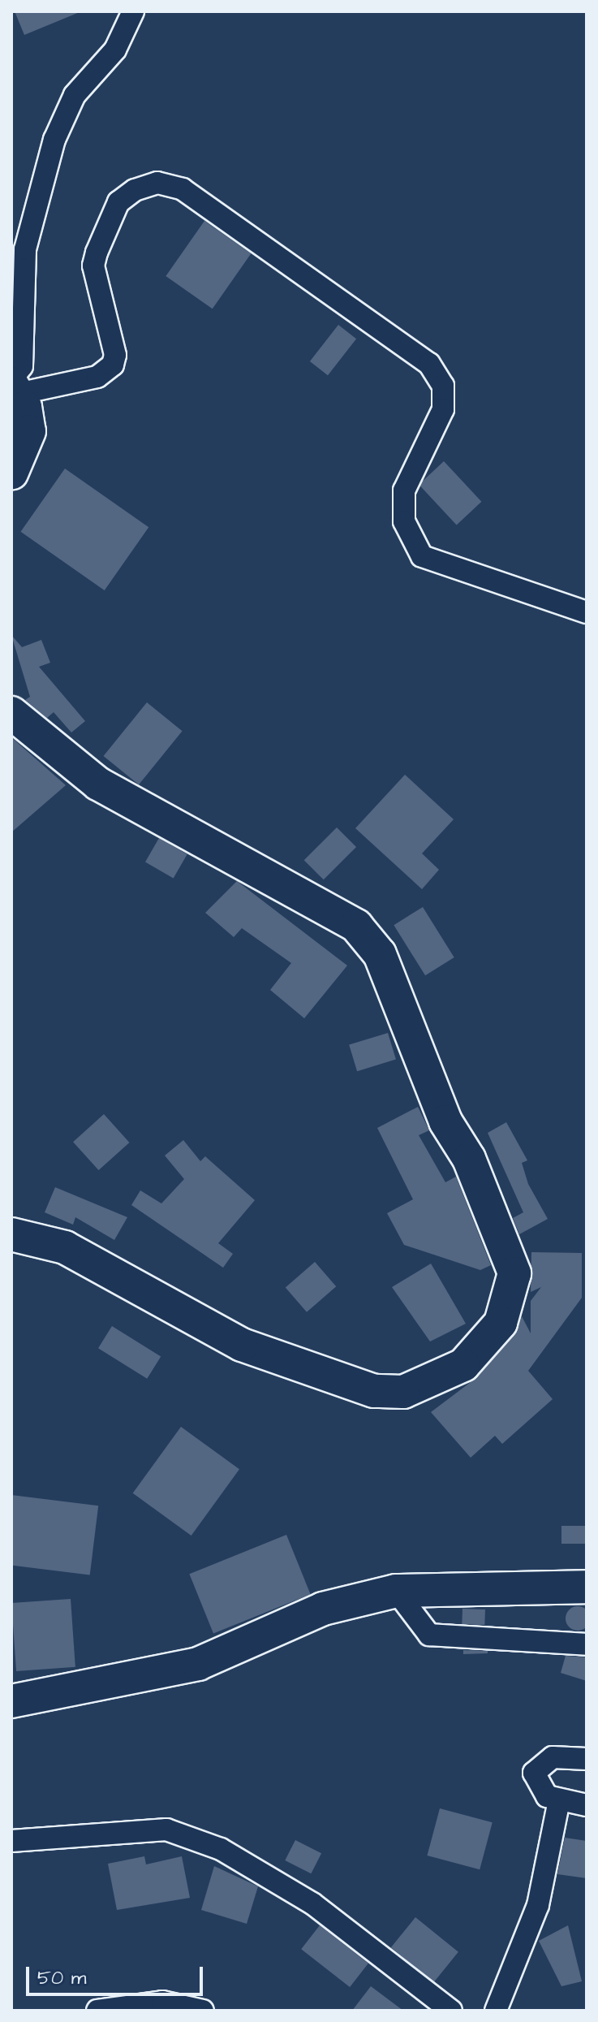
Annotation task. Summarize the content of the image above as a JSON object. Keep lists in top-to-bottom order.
{
  "scale_bar": "50 m"
}
